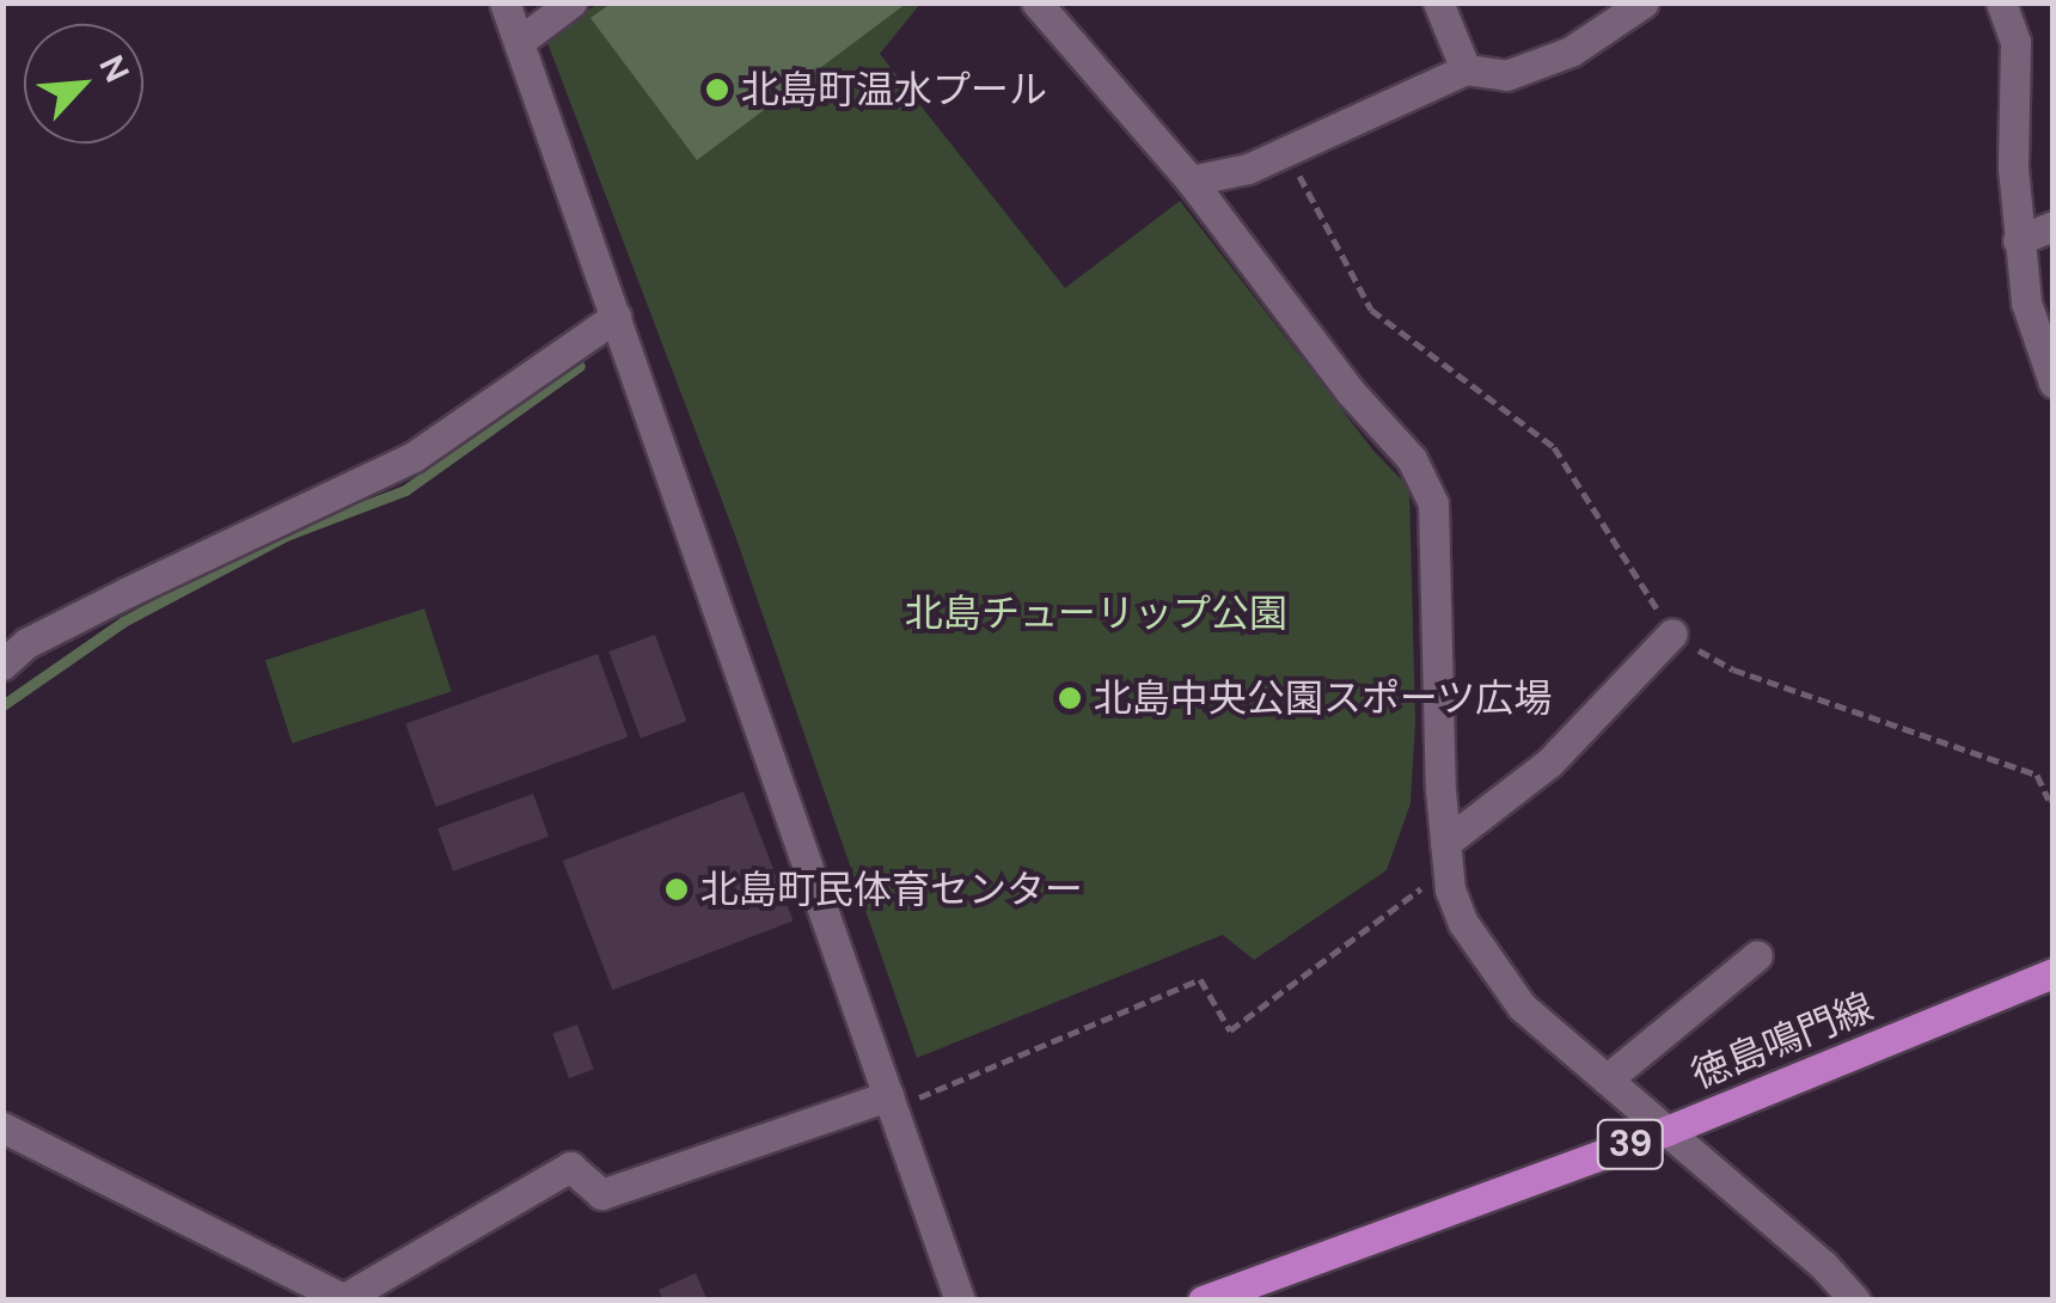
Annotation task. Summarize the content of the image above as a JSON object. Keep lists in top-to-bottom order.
{
  "streets": {
    "main road": ["徳島鳴門線", "39"]
  },
  "parks": ["北島チューリップ公園"],
  "places": ["北島町温水プール", "北島中央公園スポーツ広場", "北島町民体育センター"],
  "north": "top right"
}
